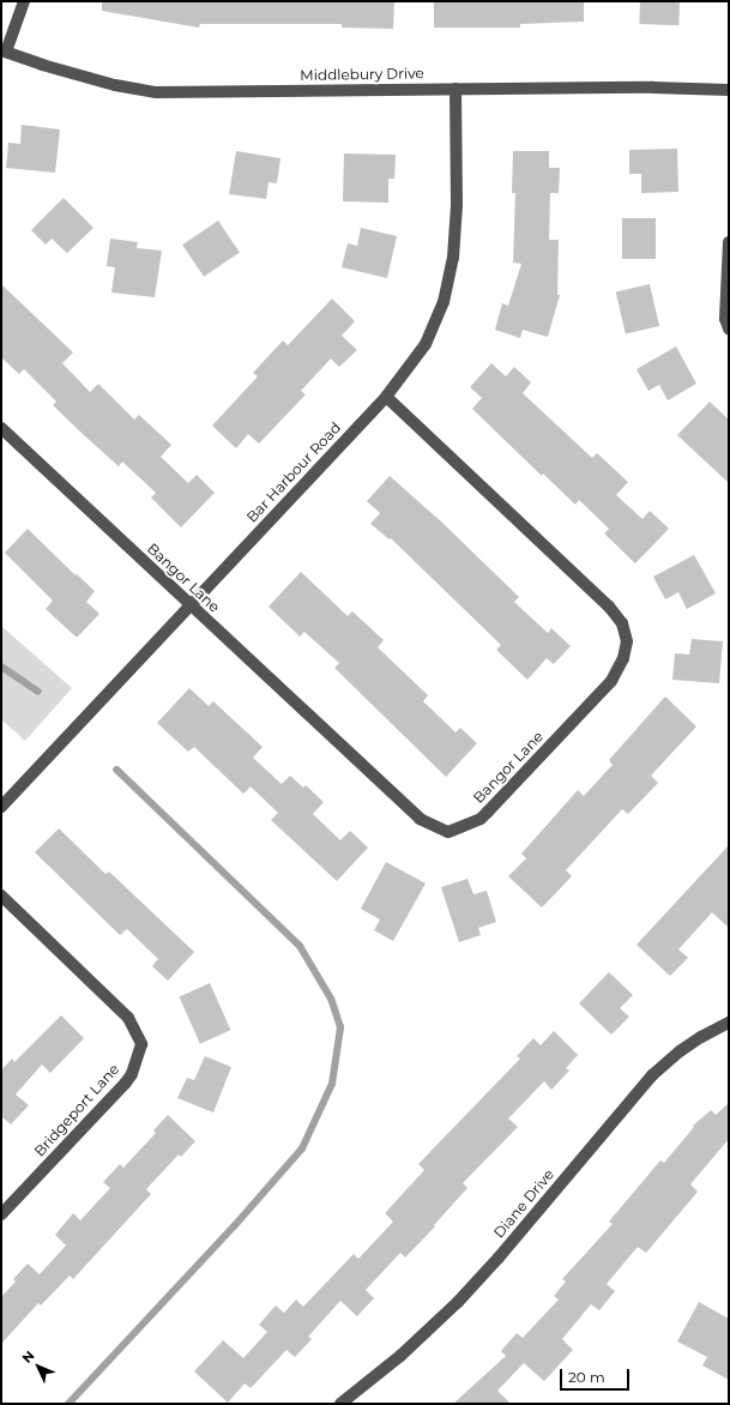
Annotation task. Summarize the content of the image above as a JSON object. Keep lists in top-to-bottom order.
{
  "streets": {
    "street": [
      "Middlebury Drive",
      "Bar Harbour Road",
      "Bangor Lane",
      "Bridgeport Lane",
      "Diane Drive"
    ]
  },
  "crossings": [
    ["Middlebury Drive", "Bar Harbour Road"],
    ["Bar Harbour Road", "Bangor Lane"]
  ],
  "scale_bar": "20 m",
  "north": "top left"
}
